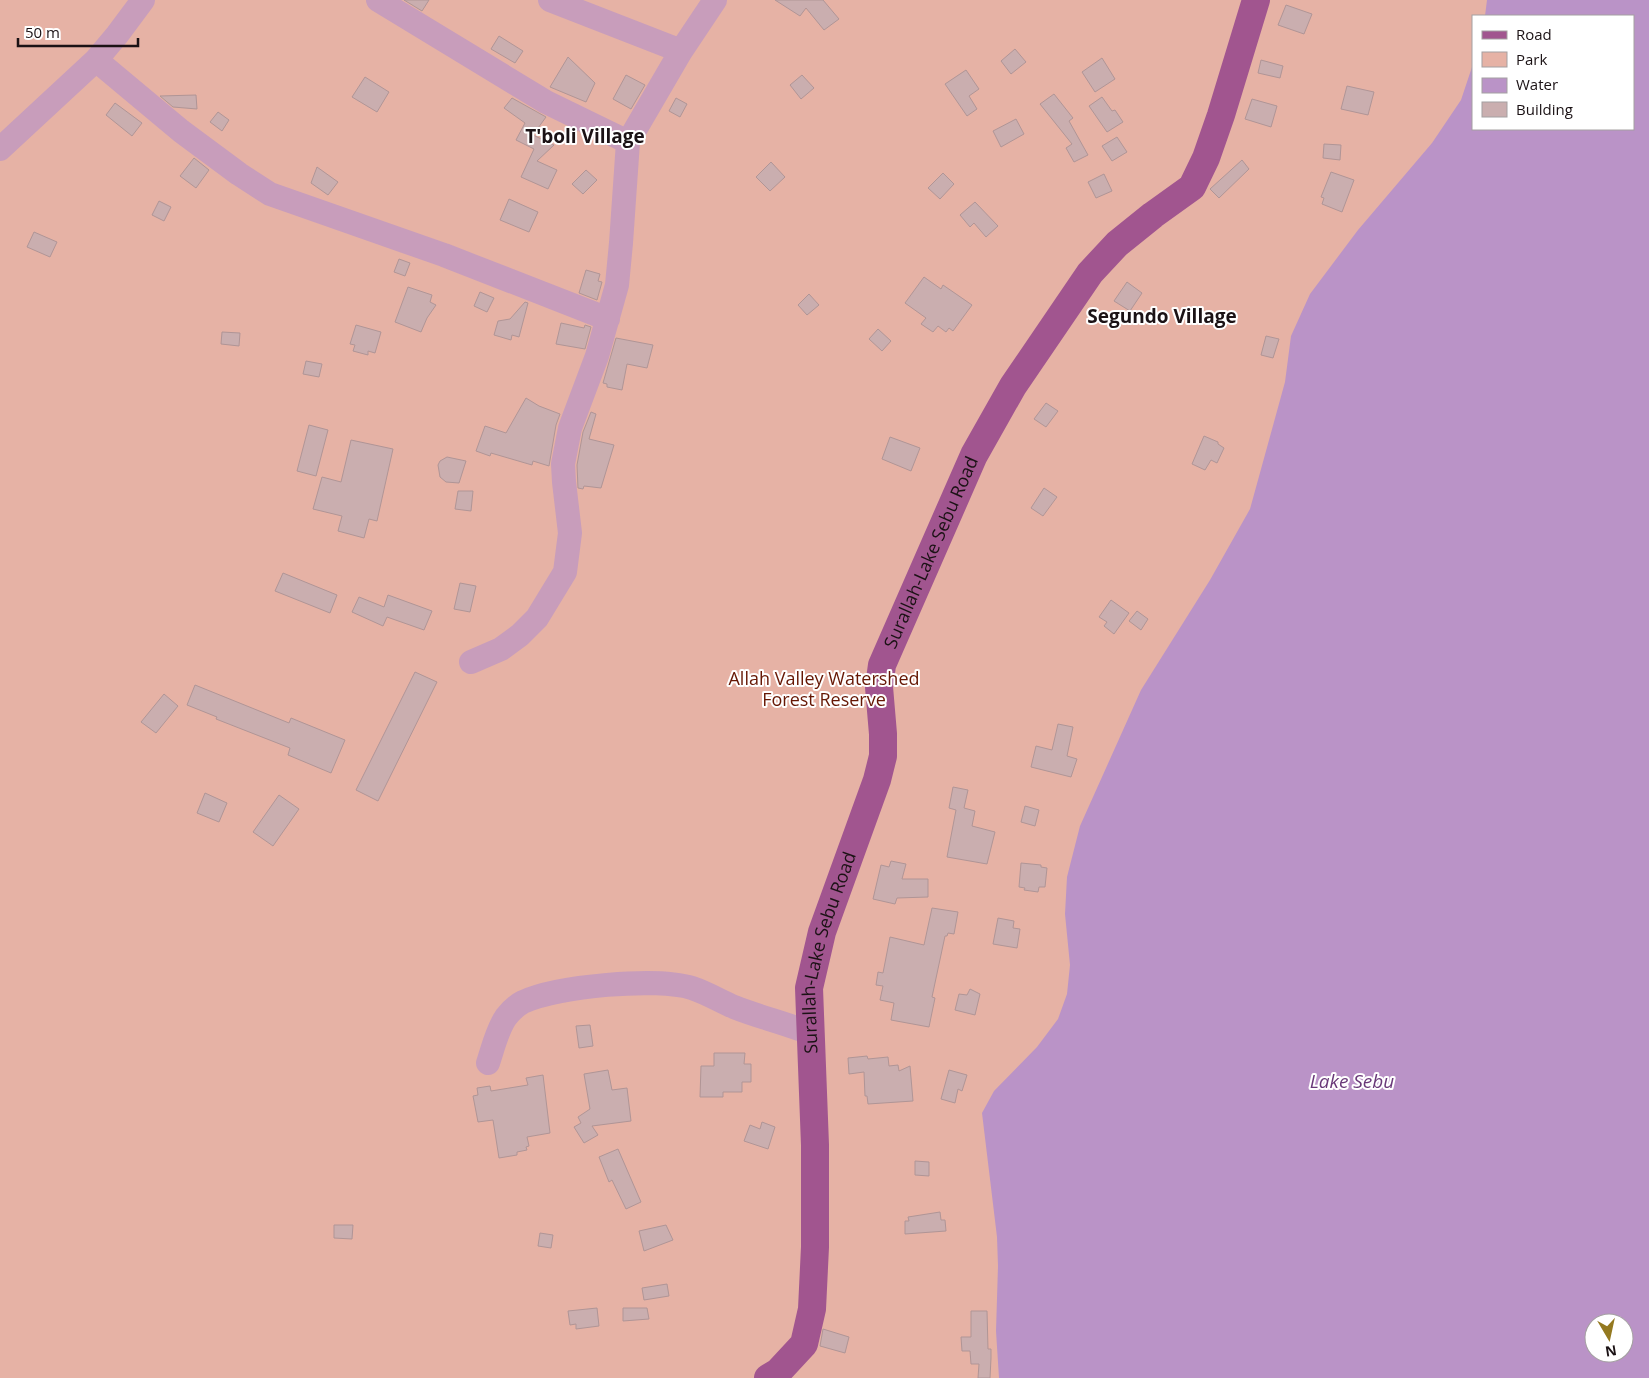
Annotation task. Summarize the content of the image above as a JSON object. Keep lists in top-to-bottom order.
{
  "streets": {
    "main road": ["Surallah-Lake Sebu Road"]
  },
  "districts": ["T'boli Village", "Segundo Village"],
  "water": ["Lake Sebu"],
  "parks": ["Allah Valley Watershed Forest Reserve"],
  "legend": [
    "Road",
    "Park",
    "Water",
    "Building"
  ],
  "scale_bar": "50 m",
  "north": "bottom"
}
